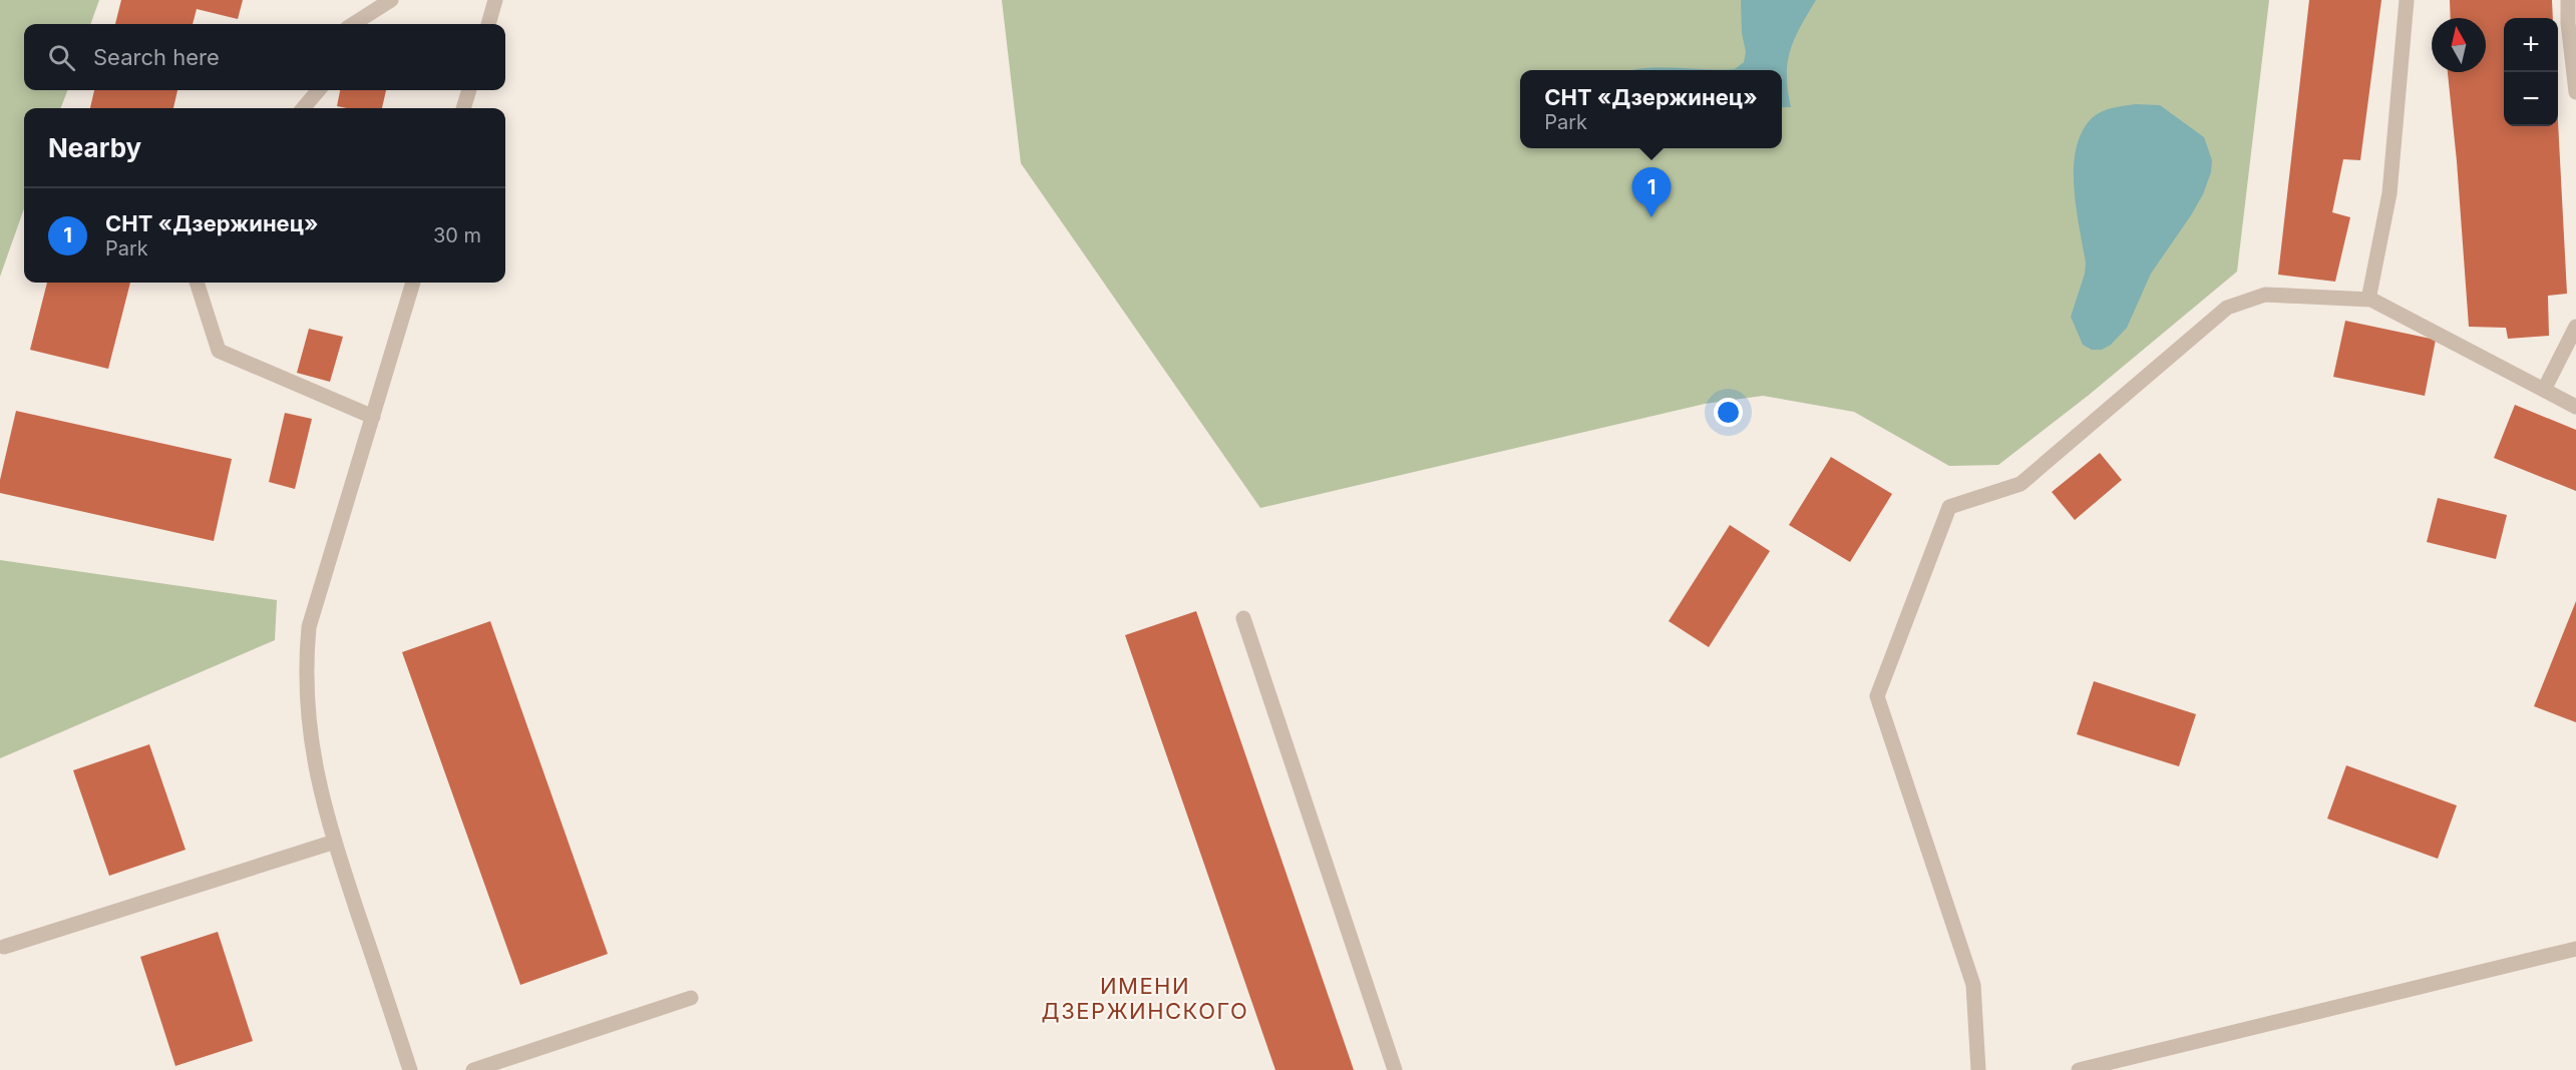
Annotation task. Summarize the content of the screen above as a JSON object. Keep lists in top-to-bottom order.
{
  "districts": ["ИМЕНИ ДЗЕРЖИНСКОГО"],
  "north": "top",
  "page": {
    "map_buttons": ["+", "−"],
    "search": "Search here",
    "popup": ["СНТ «Дзержинец»", "Park"],
    "heading": "Nearby",
    "pins": "1",
    "list": [
      {
        "mark": "1",
        "name": "СНТ «Дзержинец»",
        "note": "Park",
        "value": "30 m"
      }
    ]
  }
}
